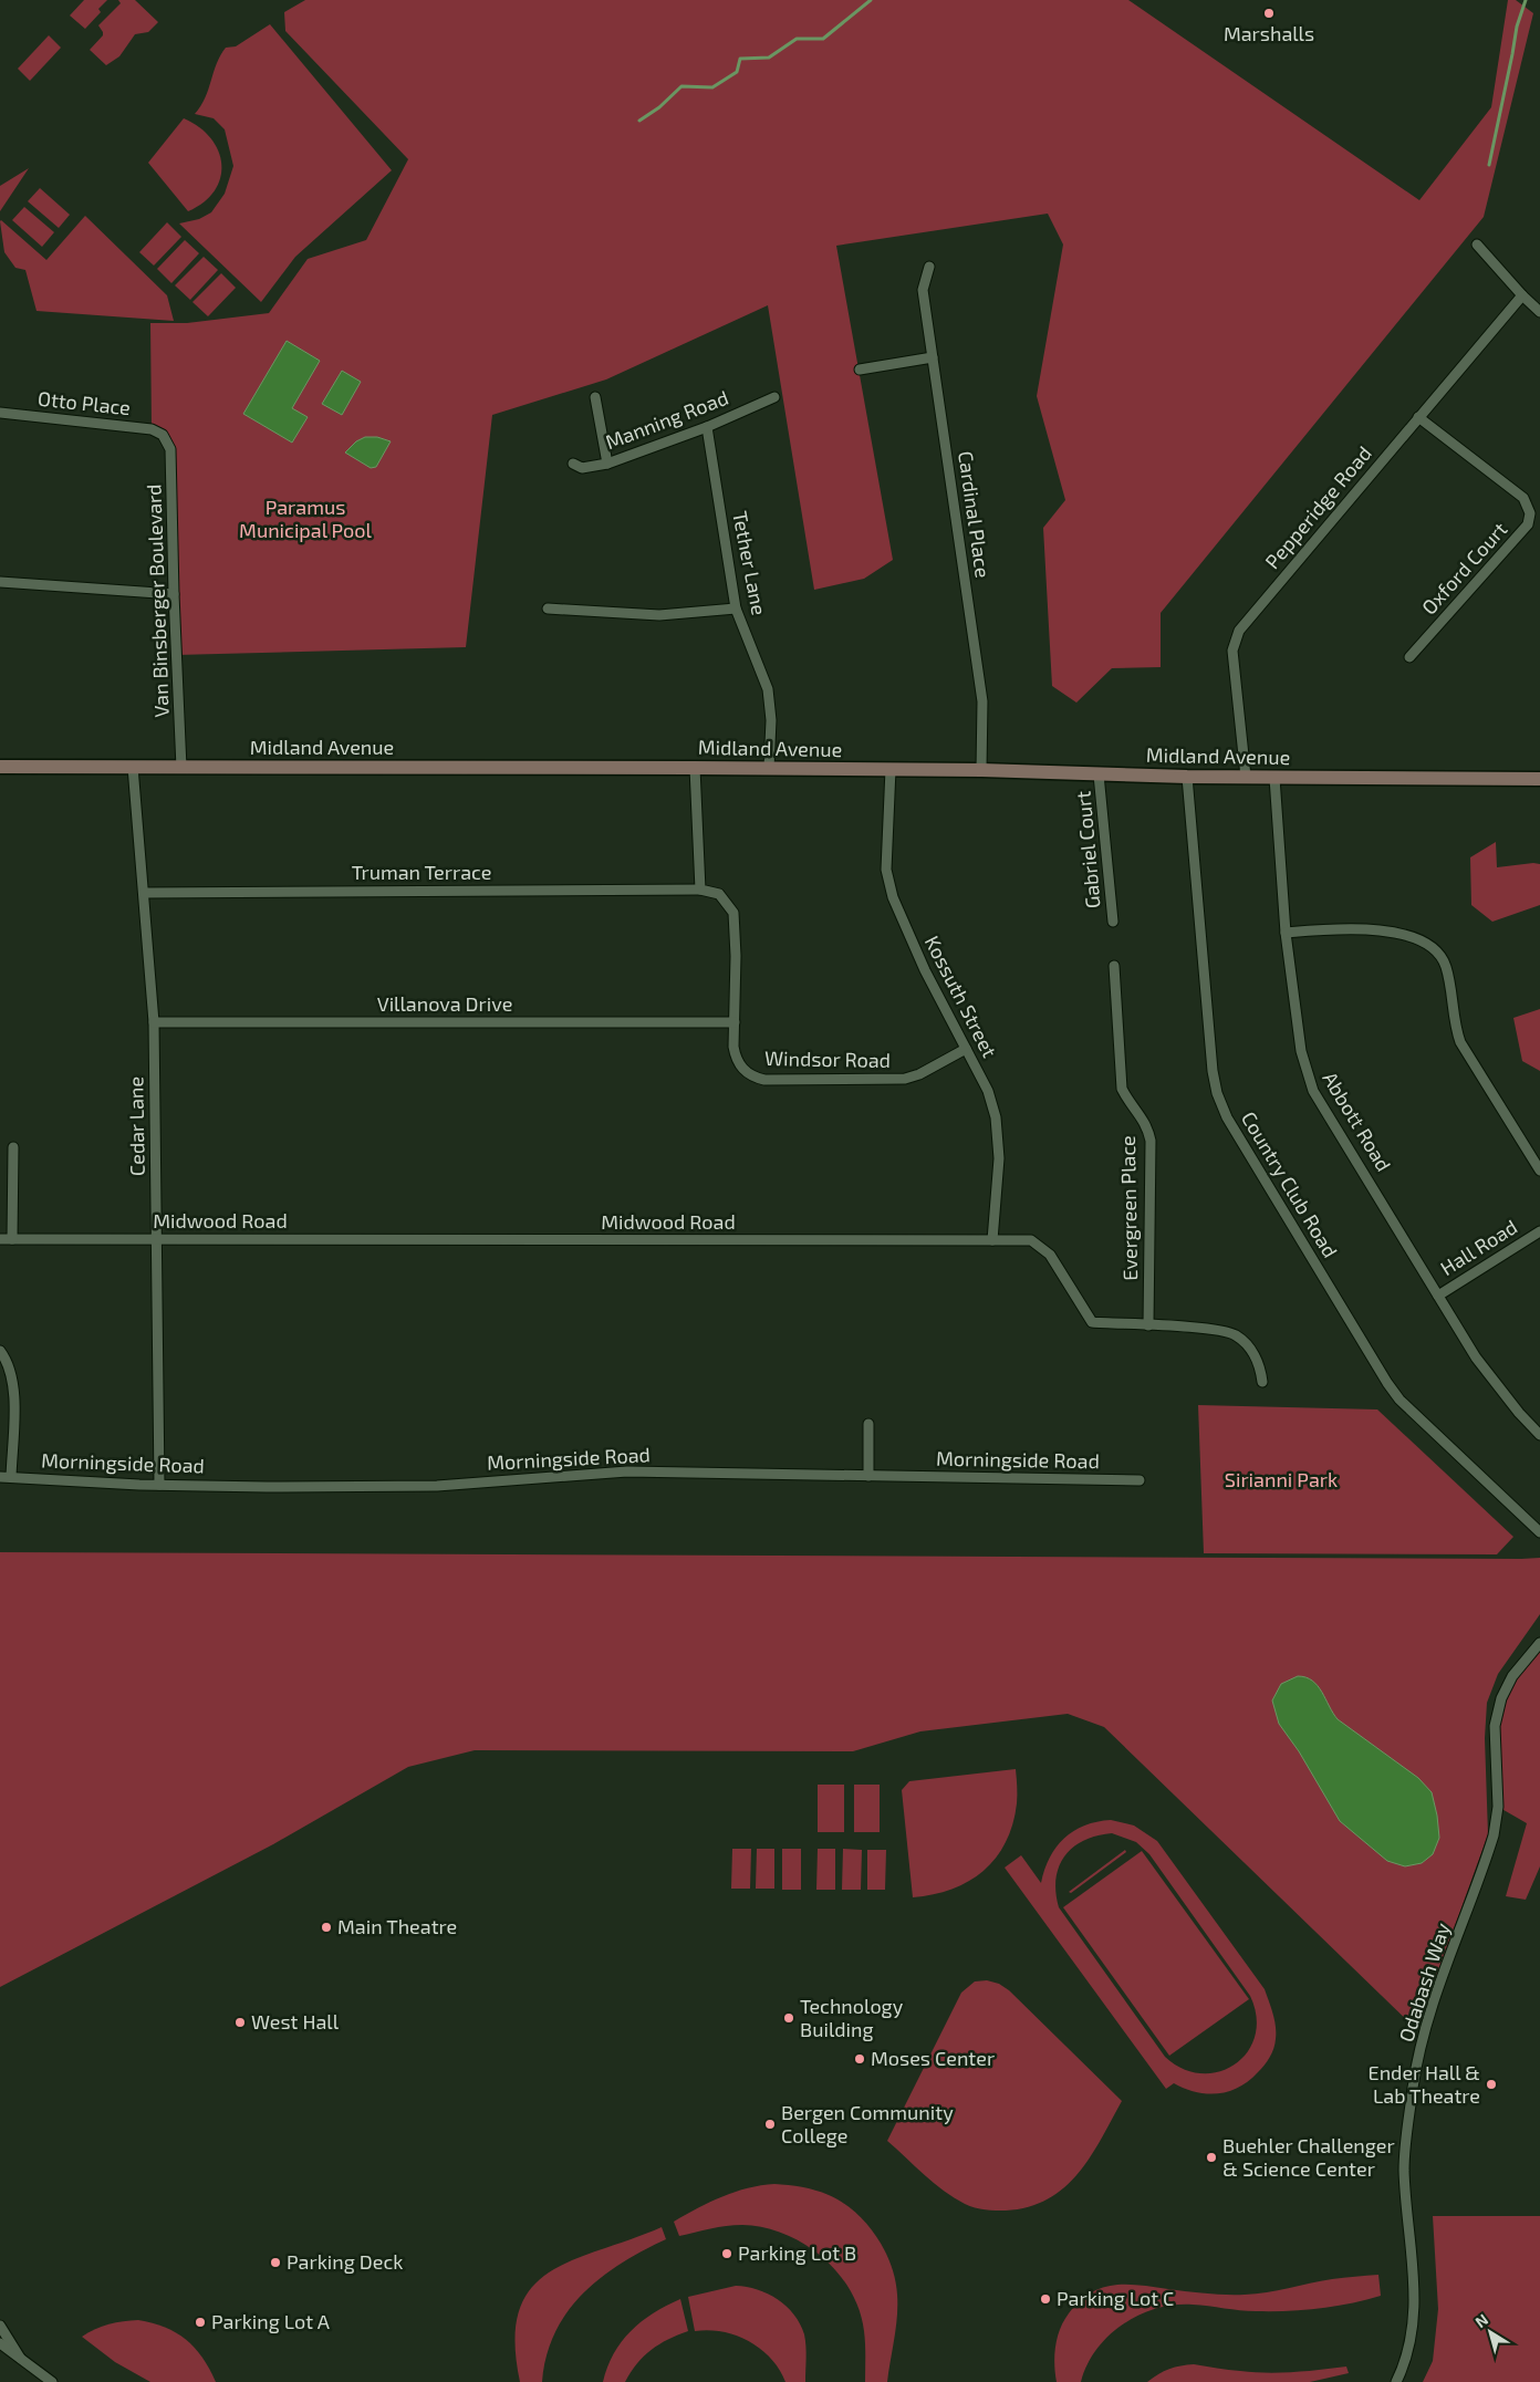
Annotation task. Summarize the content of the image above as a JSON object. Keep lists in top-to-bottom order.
{
  "streets": {
    "street": [
      "Otto Place",
      "Manning Road",
      "Pepperidge Road",
      "Cardinal Place",
      "Tether Lane",
      "Oxford Court",
      "Van Binsberger Boulevard",
      "Midland Avenue",
      "Gabriel Court",
      "Truman Terrace",
      "Kossuth Street",
      "Villanova Drive",
      "Windsor Road",
      "Abbott Road",
      "Cedar Lane",
      "Country Club Road",
      "Evergreen Place",
      "Midwood Road",
      "Hall Road",
      "Morningside Road",
      "Odabash Way"
    ]
  },
  "crossings": [
    ["Otto Place", "Van Binsberger Boulevard"],
    ["Manning Road", "Tether Lane"],
    ["Pepperidge Road", "Oxford Court"],
    ["Pepperidge Road", "Midland Avenue"],
    ["Cardinal Place", "Midland Avenue"],
    ["Tether Lane", "Midland Avenue"],
    ["Van Binsberger Boulevard", "Midland Avenue"],
    ["Midland Avenue", "Gabriel Court"],
    ["Midland Avenue", "Kossuth Street"],
    ["Midland Avenue", "Abbott Road"],
    ["Midland Avenue", "Cedar Lane"],
    ["Midland Avenue", "Country Club Road"],
    ["Truman Terrace", "Windsor Road"],
    ["Truman Terrace", "Cedar Lane"],
    ["Kossuth Street", "Windsor Road"],
    ["Kossuth Street", "Midwood Road"],
    ["Villanova Drive", "Windsor Road"],
    ["Villanova Drive", "Cedar Lane"],
    ["Abbott Road", "Hall Road"],
    ["Cedar Lane", "Midwood Road"],
    ["Cedar Lane", "Morningside Road"],
    ["Evergreen Place", "Midwood Road"]
  ],
  "parks": ["Paramus Municipal Pool", "Sirianni Park"],
  "places": [
    "Marshalls",
    "Main Theatre",
    "Technology Building",
    "West Hall",
    "Moses Center",
    "Ender Hall & Lab Theatre",
    "Bergen Community College",
    "Buehler Challenger & Science Center",
    "Parking Lot B",
    "Parking Deck",
    "Parking Lot C",
    "Parking Lot A"
  ],
  "north": "top left"
}
